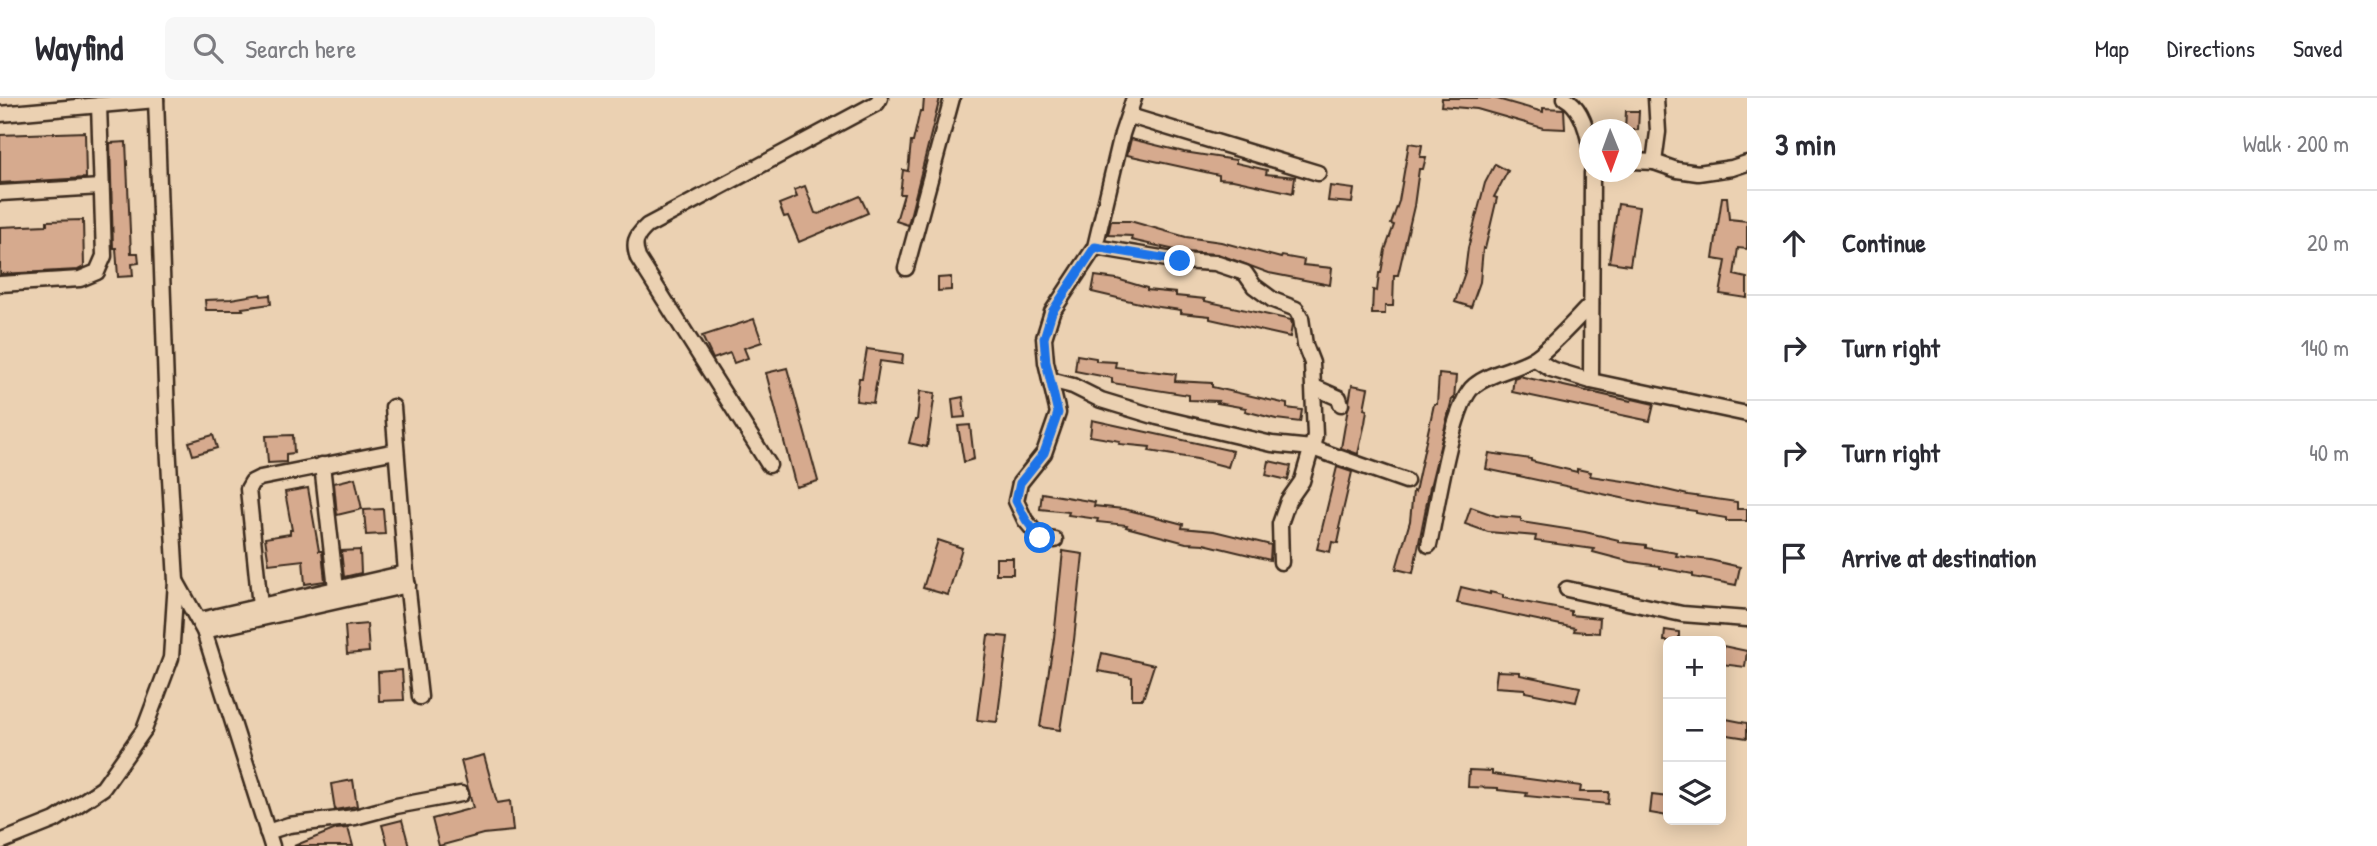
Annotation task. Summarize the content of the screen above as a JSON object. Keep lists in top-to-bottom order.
{
  "north": "bottom",
  "page": {
    "header": "Wayfind",
    "search": "Search here",
    "nav": ["Map", "Directions", "Saved"],
    "heading": ["3 min", "Walk · 200 m"],
    "list": [
      ["Continue", "20 m"],
      ["Turn right", "140 m"],
      ["Turn right", "40 m"],
      "Arrive at destination"
    ],
    "map_buttons": ["+", "−"]
  }
}
